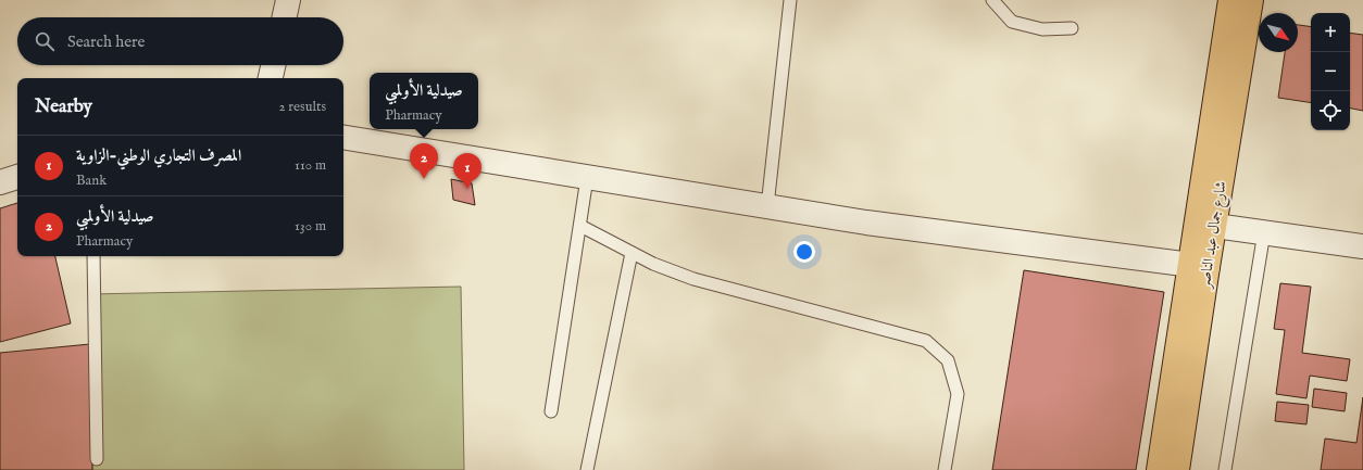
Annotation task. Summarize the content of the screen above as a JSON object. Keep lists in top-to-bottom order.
{
  "streets": {
    "main road": ["شارع جمال عبد الناصر"]
  },
  "north": "bottom right",
  "page": {
    "map_buttons": ["+", "−"],
    "search": "Search here",
    "popup": ["صيدلية الأولمبي", "Pharmacy"],
    "heading": ["Nearby", "2 results"],
    "list": [
      {
        "mark": "1",
        "name": "المصرف التجاري الوطني-الزاوية",
        "note": "Bank",
        "value": "110 m"
      },
      {
        "mark": "2",
        "name": "صيدلية الأولمبي",
        "note": "Pharmacy",
        "value": "130 m"
      }
    ],
    "pins": ["2", "1"]
  }
}
